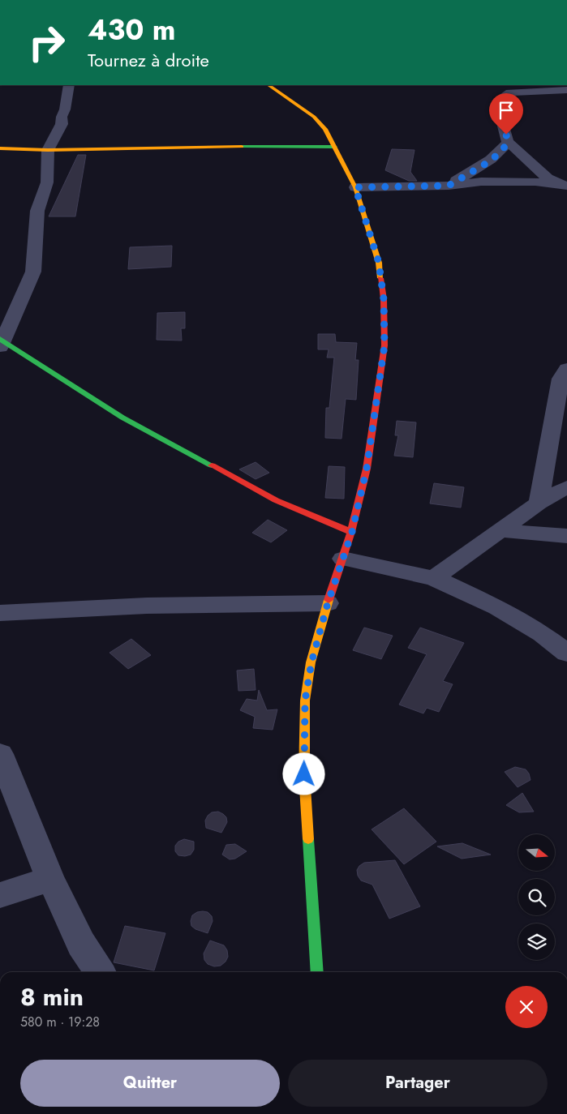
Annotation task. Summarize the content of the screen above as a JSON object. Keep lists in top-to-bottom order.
{
  "north": "right",
  "page": {
    "turn": ["430 m", "Tournez à droite"],
    "heading": ["8 min", "580 m · 19:28"],
    "buttons": ["Quitter", "Partager"]
  }
}
